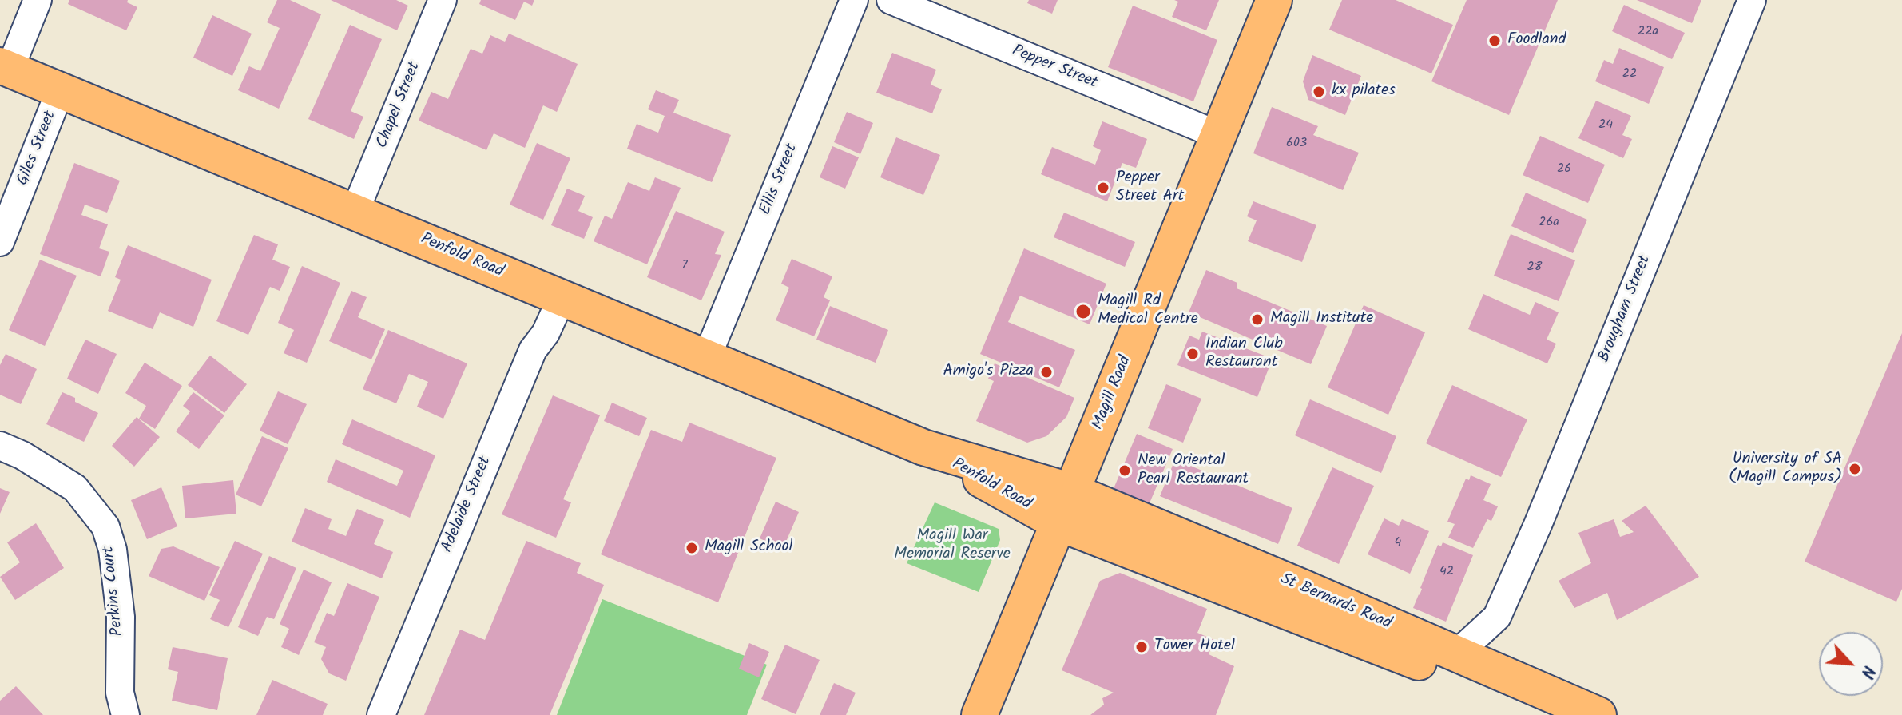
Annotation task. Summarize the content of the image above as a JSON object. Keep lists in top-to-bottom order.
{
  "streets": {
    "main road": ["Penfold Road", "Magill Road", "St Bernards Road"],
    "street": [
      "Pepper Street",
      "Chapel Street",
      "Giles Street",
      "Ellis Street",
      "Brougham Street",
      "Adelaide Street",
      "Perkins Court"
    ]
  },
  "crossings": [
    ["Pepper Street", "Magill Road"],
    ["Chapel Street", "Penfold Road"],
    ["Giles Street", "Penfold Road"],
    ["Ellis Street", "Penfold Road"],
    ["Penfold Road", "Magill Road"],
    ["Penfold Road", "Adelaide Street"],
    ["Penfold Road", "St Bernards Road"],
    ["Brougham Street", "St Bernards Road"],
    ["Magill Road", "St Bernards Road"]
  ],
  "parks": ["Magill War Memorial Reserve"],
  "places": [
    "Foodland",
    "kx pilates",
    "Pepper Street Art",
    "Magill Rd Medical Centre",
    "Magill Institute",
    "Indian Club Restaurant",
    "Amigo's Pizza",
    "University of SA (Magill Campus)",
    "New Oriental Pearl Restaurant",
    "Magill School",
    "Tower Hotel"
  ],
  "house_numbers": [
    "22a",
    "22",
    "24",
    "603",
    "26",
    "26a",
    "7",
    "28",
    "4",
    "42"
  ],
  "north": "bottom right"
}
